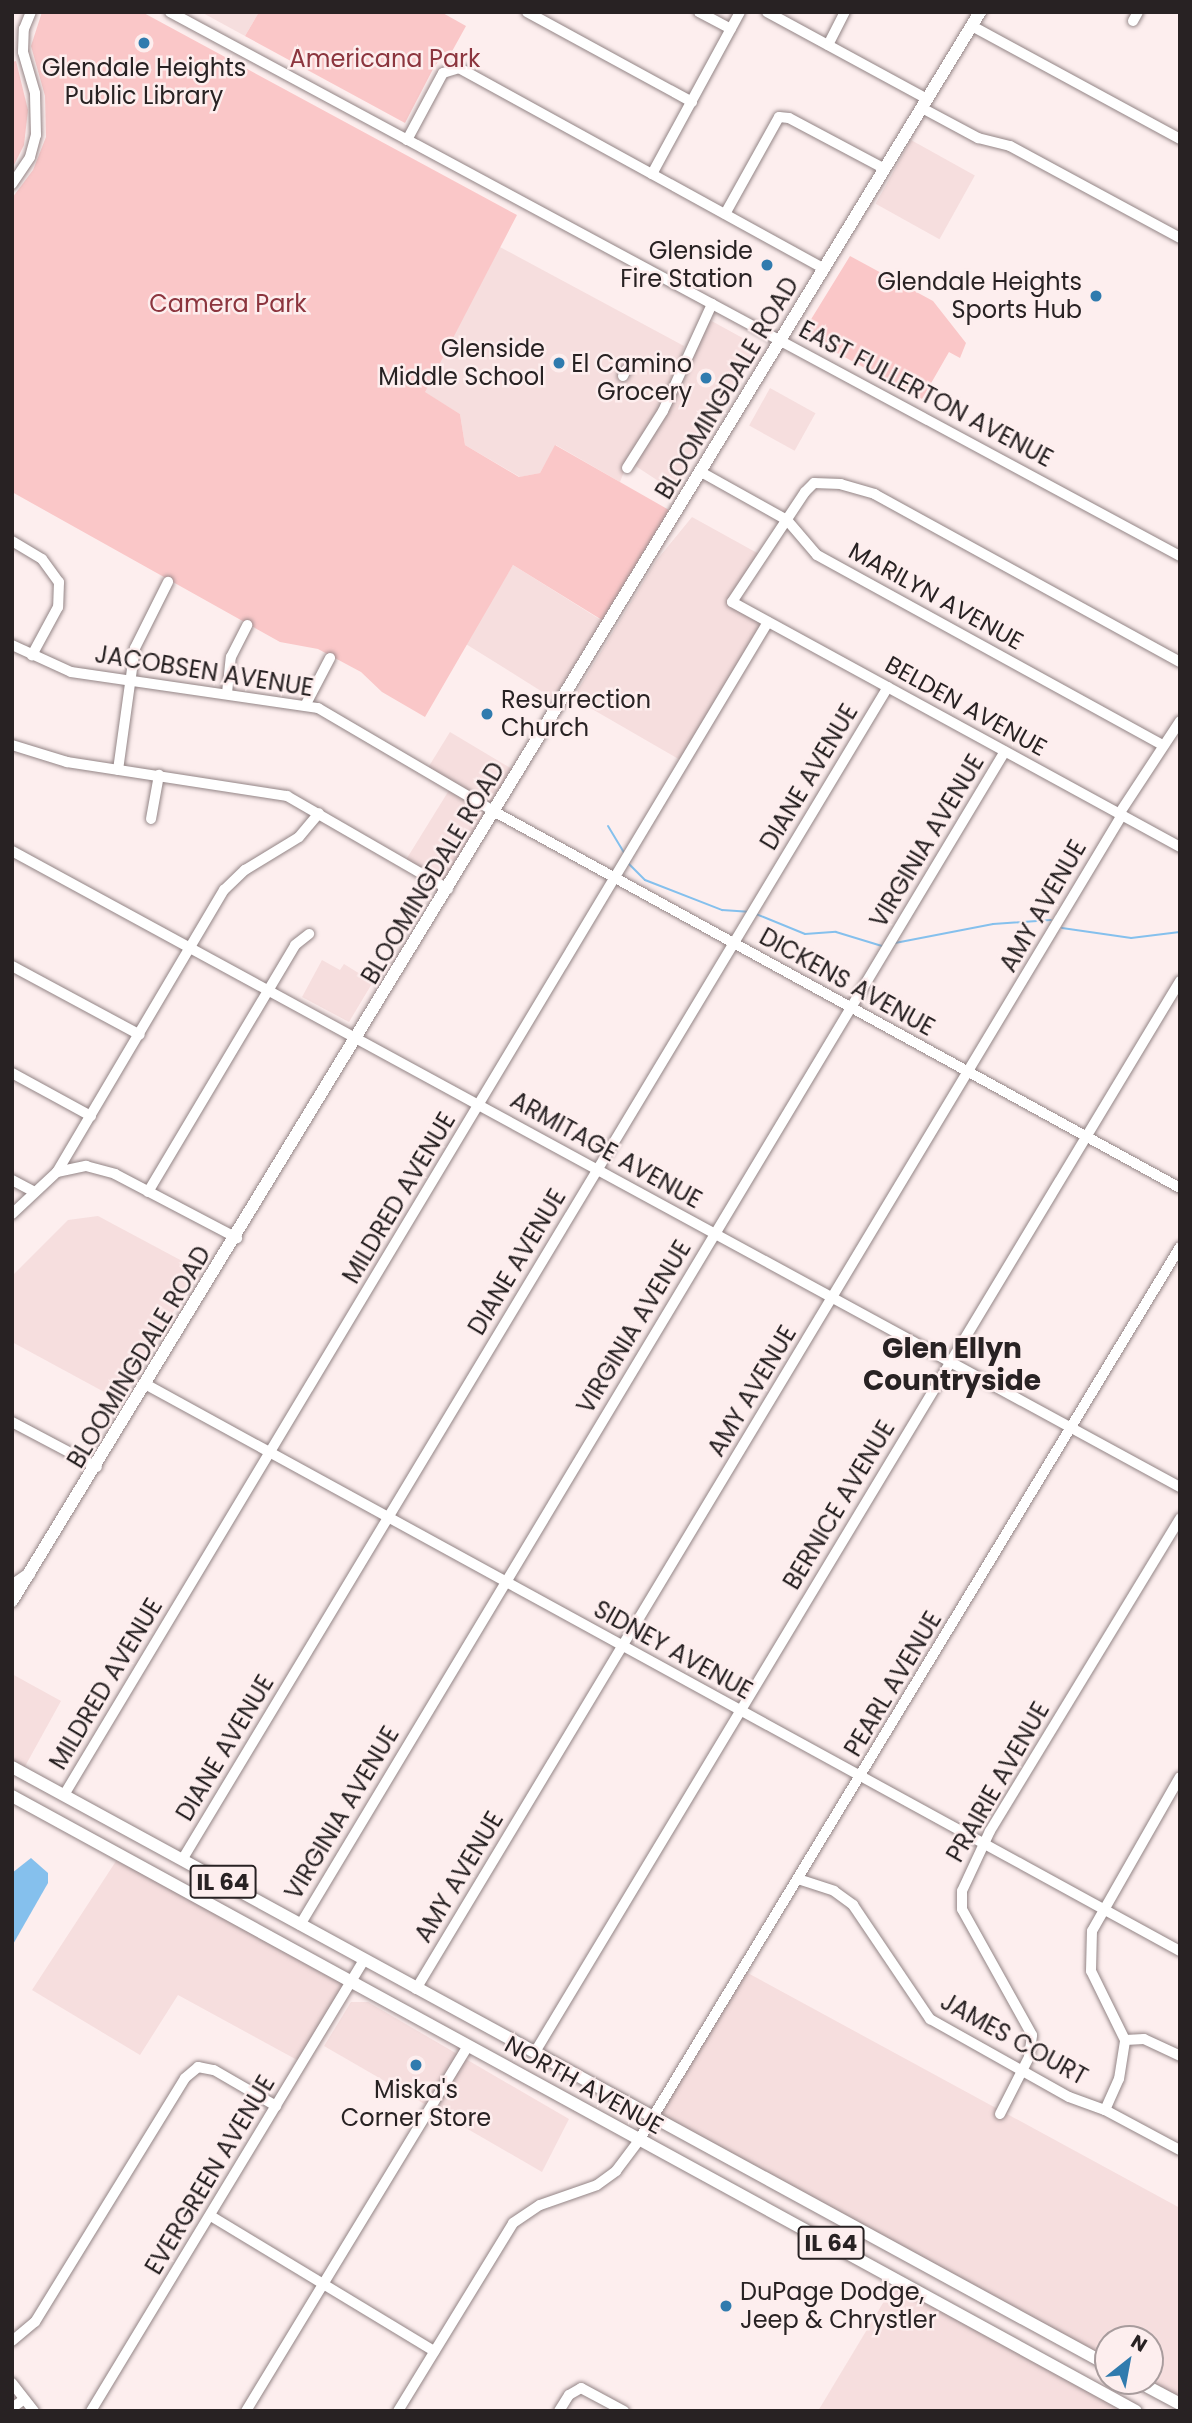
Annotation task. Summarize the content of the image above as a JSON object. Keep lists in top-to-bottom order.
{
  "streets": {
    "main road": ["BLOOMINGDALE ROAD", "IL 64", "NORTH AVENUE"],
    "street": [
      "EAST FULLERTON AVENUE",
      "MARILYN AVENUE",
      "JACOBSEN AVENUE",
      "BELDEN AVENUE",
      "DIANE AVENUE",
      "VIRGINIA AVENUE",
      "AMY AVENUE",
      "DICKENS AVENUE",
      "ARMITAGE AVENUE",
      "MILDRED AVENUE",
      "BERNICE AVENUE",
      "SIDNEY AVENUE",
      "PEARL AVENUE",
      "PRAIRIE AVENUE",
      "JAMES COURT",
      "EVERGREEN AVENUE"
    ]
  },
  "crossings": [
    ["BLOOMINGDALE ROAD", "EAST FULLERTON AVENUE"],
    ["BLOOMINGDALE ROAD", "MARILYN AVENUE"],
    ["BLOOMINGDALE ROAD", "JACOBSEN AVENUE"],
    ["BLOOMINGDALE ROAD", "DICKENS AVENUE"],
    ["BLOOMINGDALE ROAD", "ARMITAGE AVENUE"],
    ["BLOOMINGDALE ROAD", "SIDNEY AVENUE"],
    ["MARILYN AVENUE", "BELDEN AVENUE"],
    ["MARILYN AVENUE", "AMY AVENUE"],
    ["JACOBSEN AVENUE", "DICKENS AVENUE"],
    ["BELDEN AVENUE", "DIANE AVENUE"],
    ["BELDEN AVENUE", "VIRGINIA AVENUE"],
    ["BELDEN AVENUE", "AMY AVENUE"],
    ["BELDEN AVENUE", "MILDRED AVENUE"],
    ["DIANE AVENUE", "DICKENS AVENUE"],
    ["DIANE AVENUE", "ARMITAGE AVENUE"],
    ["DIANE AVENUE", "SIDNEY AVENUE"],
    ["DIANE AVENUE", "NORTH AVENUE"],
    ["VIRGINIA AVENUE", "DICKENS AVENUE"],
    ["VIRGINIA AVENUE", "ARMITAGE AVENUE"],
    ["VIRGINIA AVENUE", "SIDNEY AVENUE"],
    ["VIRGINIA AVENUE", "NORTH AVENUE"],
    ["AMY AVENUE", "DICKENS AVENUE"],
    ["AMY AVENUE", "ARMITAGE AVENUE"],
    ["AMY AVENUE", "SIDNEY AVENUE"],
    ["AMY AVENUE", "NORTH AVENUE"],
    ["DICKENS AVENUE", "MILDRED AVENUE"],
    ["DICKENS AVENUE", "BERNICE AVENUE"],
    ["ARMITAGE AVENUE", "MILDRED AVENUE"],
    ["ARMITAGE AVENUE", "BERNICE AVENUE"],
    ["ARMITAGE AVENUE", "PEARL AVENUE"],
    ["MILDRED AVENUE", "SIDNEY AVENUE"],
    ["MILDRED AVENUE", "NORTH AVENUE"],
    ["BERNICE AVENUE", "SIDNEY AVENUE"],
    ["BERNICE AVENUE", "NORTH AVENUE"],
    ["SIDNEY AVENUE", "PEARL AVENUE"],
    ["SIDNEY AVENUE", "PRAIRIE AVENUE"],
    ["PEARL AVENUE", "JAMES COURT"],
    ["PEARL AVENUE", "NORTH AVENUE"],
    ["PRAIRIE AVENUE", "JAMES COURT"],
    ["NORTH AVENUE", "EVERGREEN AVENUE"]
  ],
  "districts": ["Glen Ellyn Countryside"],
  "parks": ["Americana Park", "Camera Park"],
  "places": [
    "Glendale Heights Public Library",
    "Glenside Fire Station",
    "Glendale Heights Sports Hub",
    "Glenside Middle School",
    "El Camino Grocery",
    "Resurrection Church",
    "Miska's Corner Store",
    "DuPage Dodge, Jeep & Chrystler"
  ],
  "north": "top right"
}
